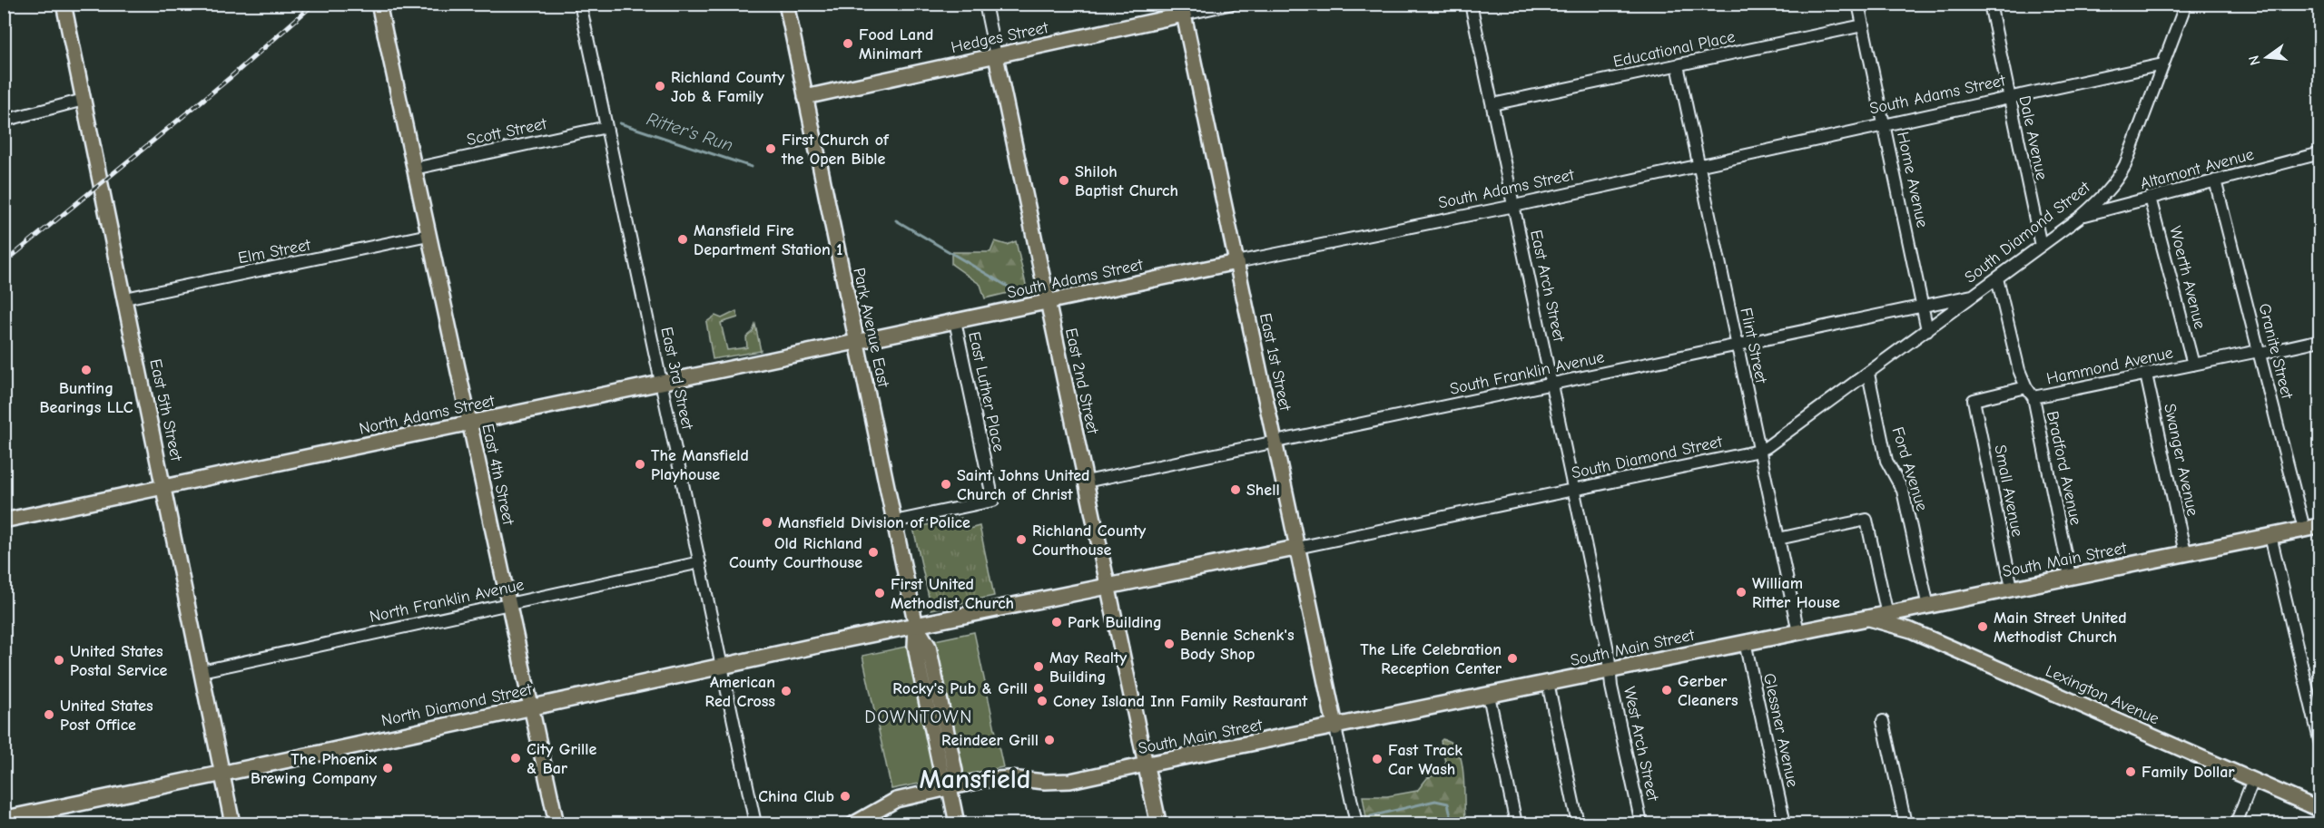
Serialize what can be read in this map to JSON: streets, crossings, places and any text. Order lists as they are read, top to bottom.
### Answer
{
  "streets": {
    "highway": [
      "South Diamond Street",
      "East 1st Street",
      "South Main Street",
      "North Diamond Street"
    ],
    "main road": [
      "Hedges Street",
      "South Adams Street",
      "Park Avenue East",
      "East 2nd Street",
      "East 5th Street",
      "North Adams Street",
      "East 4th Street",
      "Lexington Avenue"
    ],
    "street": [
      "Educational Place",
      "Scott Street",
      "Dale Avenue",
      "Altamont Avenue",
      "Home Avenue",
      "Elm Street",
      "Woerth Avenue",
      "East Arch Street",
      "Flint Street",
      "Granite Street",
      "Hammond Avenue",
      "South Franklin Avenue",
      "East 3rd Street",
      "East Luther Place",
      "Swanger Avenue",
      "Bradford Avenue",
      "Ford Avenue",
      "Small Avenue",
      "North Franklin Avenue",
      "Glessner Avenue",
      "West Arch Street"
    ]
  },
  "crossings": [
    ["Hedges Street", "Park Avenue East"],
    ["Hedges Street", "East 1st Street"],
    ["Hedges Street", "East 2nd Street"],
    ["Educational Place", "Home Avenue"],
    ["Educational Place", "East Arch Street"],
    ["Educational Place", "Flint Street"],
    ["South Adams Street", "Dale Avenue"],
    ["South Adams Street", "Home Avenue"],
    ["South Adams Street", "South Diamond Street"],
    ["South Adams Street", "East Arch Street"],
    ["South Adams Street", "Park Avenue East"],
    ["South Adams Street", "Flint Street"],
    ["South Adams Street", "East 1st Street"],
    ["South Adams Street", "East 2nd Street"],
    ["South Adams Street", "East Luther Place"],
    ["South Adams Street", "North Adams Street"],
    ["Scott Street", "East 3rd Street"],
    ["Scott Street", "East 4th Street"],
    ["Dale Avenue", "South Diamond Street"],
    ["Altamont Avenue", "South Diamond Street"],
    ["Altamont Avenue", "Woerth Avenue"],
    ["Altamont Avenue", "Granite Street"],
    ["Home Avenue", "South Diamond Street"],
    ["Home Avenue", "South Franklin Avenue"],
    ["South Diamond Street", "East Arch Street"],
    ["South Diamond Street", "Park Avenue East"],
    ["South Diamond Street", "Flint Street"],
    ["South Diamond Street", "East 1st Street"],
    ["South Diamond Street", "South Franklin Avenue"],
    ["South Diamond Street", "East 2nd Street"],
    ["South Diamond Street", "Ford Avenue"],
    ["South Diamond Street", "North Diamond Street"],
    ["Elm Street", "East 5th Street"],
    ["Elm Street", "East 4th Street"],
    ["Woerth Avenue", "Hammond Avenue"],
    ["East Arch Street", "South Franklin Avenue"],
    ["East Arch Street", "South Main Street"],
    ["East Arch Street", "West Arch Street"],
    ["Park Avenue East", "East Luther Place"],
    ["Park Avenue East", "North Adams Street"],
    ["Park Avenue East", "South Main Street"],
    ["Park Avenue East", "North Diamond Street"],
    ["Flint Street", "South Franklin Avenue"],
    ["Flint Street", "South Main Street"],
    ["Granite Street", "Hammond Avenue"],
    ["Granite Street", "South Main Street"],
    ["East 1st Street", "South Franklin Avenue"],
    ["East 1st Street", "South Main Street"],
    ["Hammond Avenue", "Swanger Avenue"],
    ["Hammond Avenue", "Bradford Avenue"],
    ["Hammond Avenue", "Small Avenue"],
    ["South Franklin Avenue", "East 2nd Street"],
    ["East 3rd Street", "North Adams Street"],
    ["East 3rd Street", "North Franklin Avenue"],
    ["East 3rd Street", "North Diamond Street"],
    ["East 2nd Street", "South Main Street"],
    ["East 5th Street", "North Adams Street"],
    ["East 5th Street", "North Franklin Avenue"],
    ["East 5th Street", "North Diamond Street"],
    ["North Adams Street", "East 4th Street"],
    ["Swanger Avenue", "South Main Street"],
    ["Bradford Avenue", "South Main Street"],
    ["Ford Avenue", "South Main Street"],
    ["East 4th Street", "North Franklin Avenue"],
    ["East 4th Street", "North Diamond Street"],
    ["Small Avenue", "South Main Street"],
    ["South Main Street", "Lexington Avenue"],
    ["South Main Street", "Glessner Avenue"],
    ["South Main Street", "West Arch Street"]
  ],
  "districts": ["DOWNTOWN", "Mansfield"],
  "water": ["Ritter's Run"],
  "places": [
    "Food Land Minimart",
    "Richland County Job & Family",
    "First Church of the Open Bible",
    "Shiloh Baptist Church",
    "Mansfield Fire Department Station 1",
    "Bunting Bearings LLC",
    "The Mansfield Playhouse",
    "Saint Johns United Church of Christ",
    "Shell",
    "Mansfield Division of Police",
    "Richland County Courthouse",
    "Old Richland County Courthouse",
    "William Ritter House",
    "First United Methodist Church",
    "Park Building",
    "Main Street United Methodist Church",
    "Bennie Schenk's Body Shop",
    "The Life Celebration Reception Center",
    "United States Postal Service",
    "May Realty Building",
    "Rocky's Pub & Grill",
    "Gerber Cleaners",
    "American Red Cross",
    "Coney Island Inn Family Restaurant",
    "United States Post Office",
    "Reindeer Grill",
    "City Grille & Bar",
    "Fast Track Car Wash",
    "The Phoenix Brewing Company",
    "Family Dollar",
    "China Club"
  ],
  "north": "left"
}
